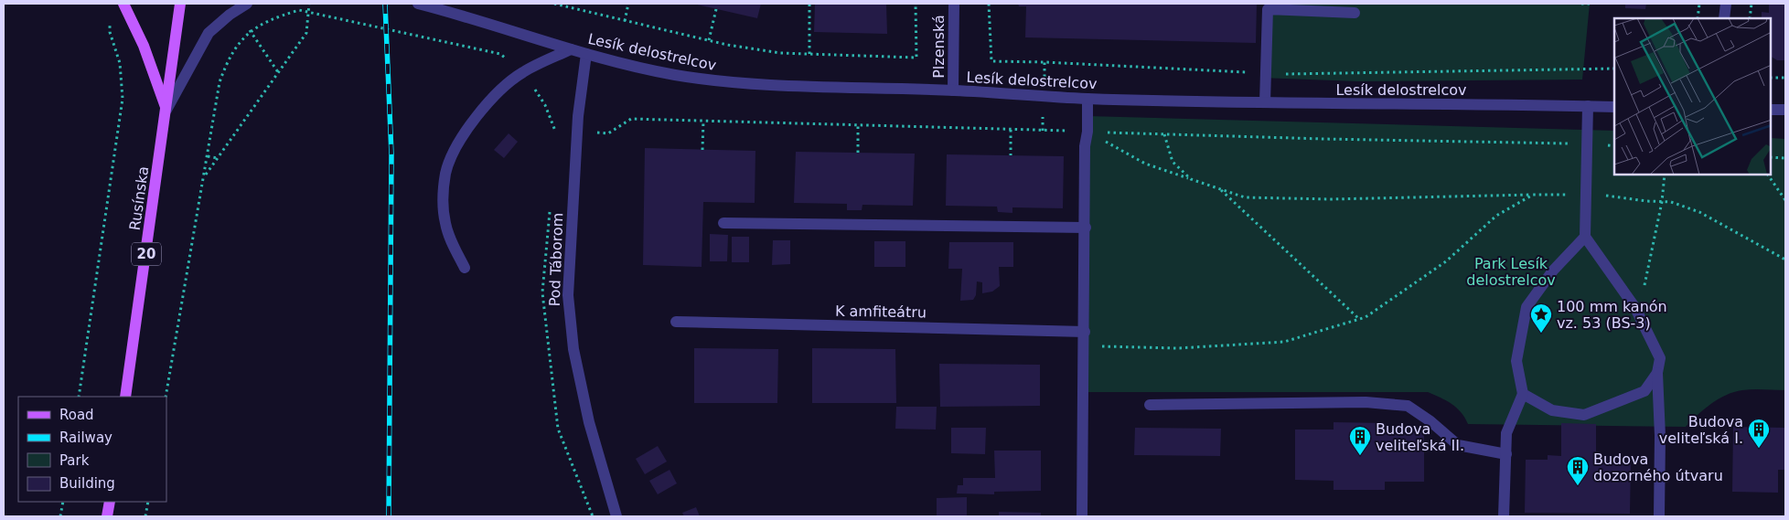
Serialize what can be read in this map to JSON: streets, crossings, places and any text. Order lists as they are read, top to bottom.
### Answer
{
  "streets": {
    "main road": ["Rusínska", "20"],
    "street": [
      "Plzenská",
      "Lesík delostrelcov",
      "Pod Táborom",
      "K amfiteátru"
    ]
  },
  "crossings": [
    ["Plzenská", "Lesík delostrelcov"],
    ["Lesík delostrelcov", "Pod Táborom"],
    ["Rusínska", "20"]
  ],
  "parks": ["Park Lesík delostrelcov"],
  "places": {
    "place": ["100 mm kanón vz. 53 (BS-3)"],
    "building": ["Budova veliteľská I.", "Budova veliteľská II.", "Budova dozorného útvaru"]
  },
  "legend": [
    "Road",
    "Railway",
    "Park",
    "Building"
  ]
}
